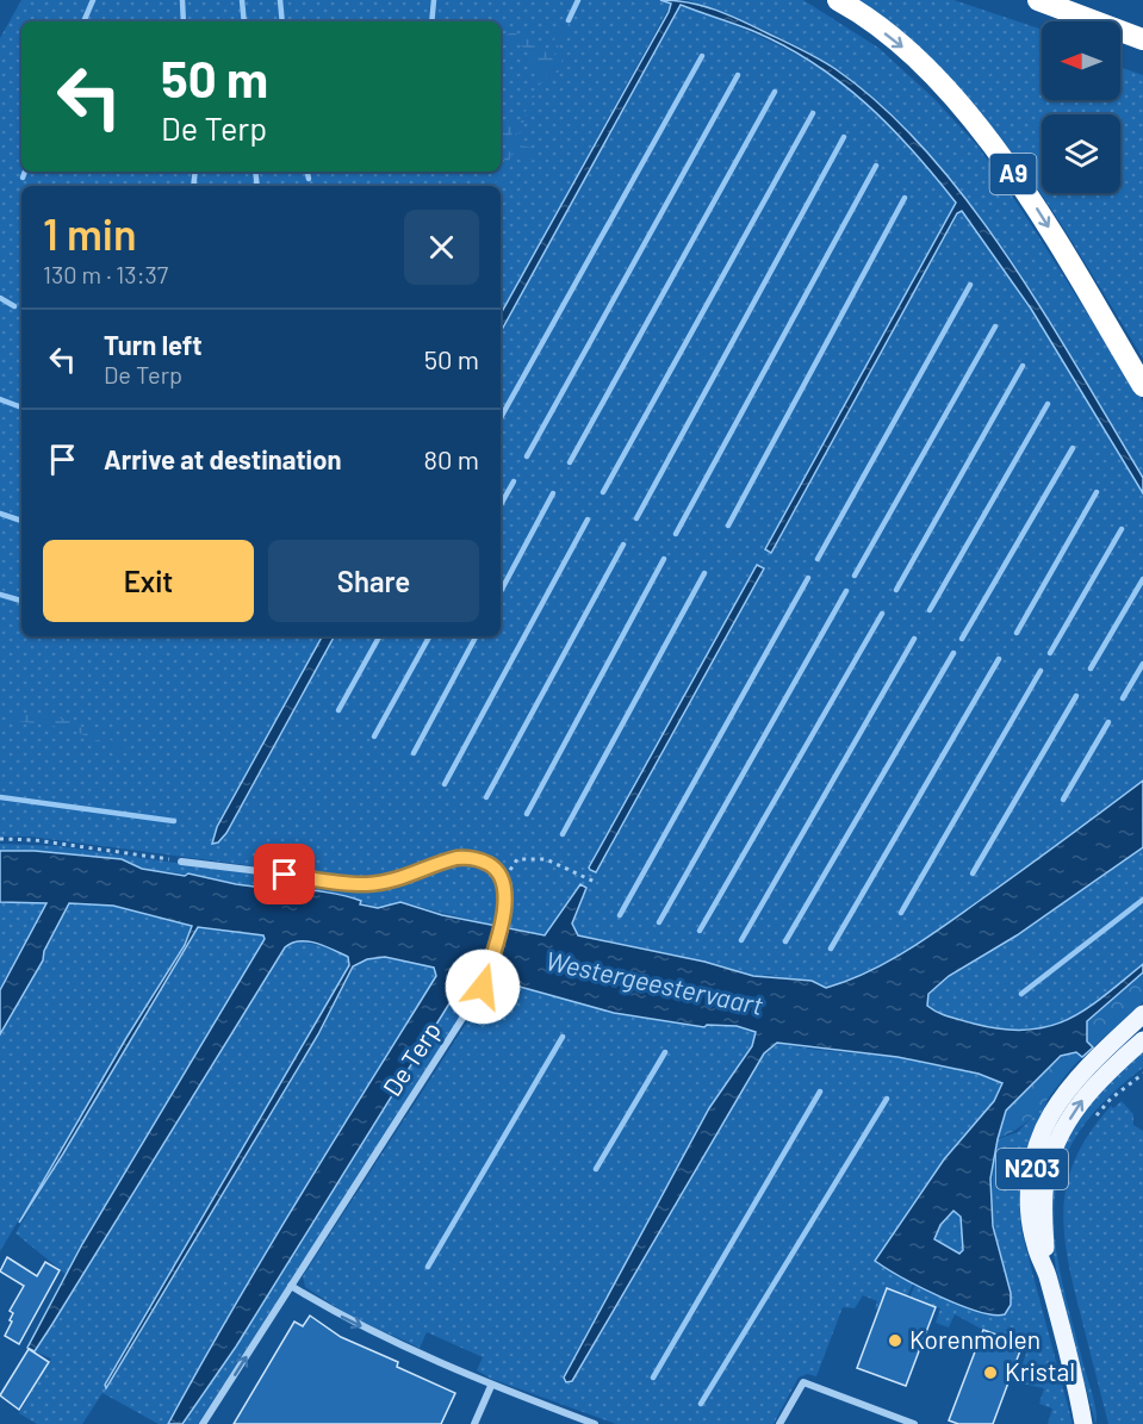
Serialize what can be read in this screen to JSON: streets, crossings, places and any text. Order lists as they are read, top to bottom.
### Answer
{
  "streets": {
    "highway": ["A9"],
    "main road": ["N203"],
    "street": ["De Terp"]
  },
  "water": ["Westergeestervaart"],
  "places": ["Korenmolen", "Kristal"],
  "north": "left",
  "page": {
    "turn": ["50 m", "De Terp"],
    "heading": ["1 min", "130 m · 13:37"],
    "list": [
      {
        "name": "Turn left",
        "note": "De Terp",
        "value": "50 m"
      },
      {
        "name": "Arrive at destination",
        "value": "80 m"
      }
    ],
    "buttons": ["Exit", "Share"]
  }
}
